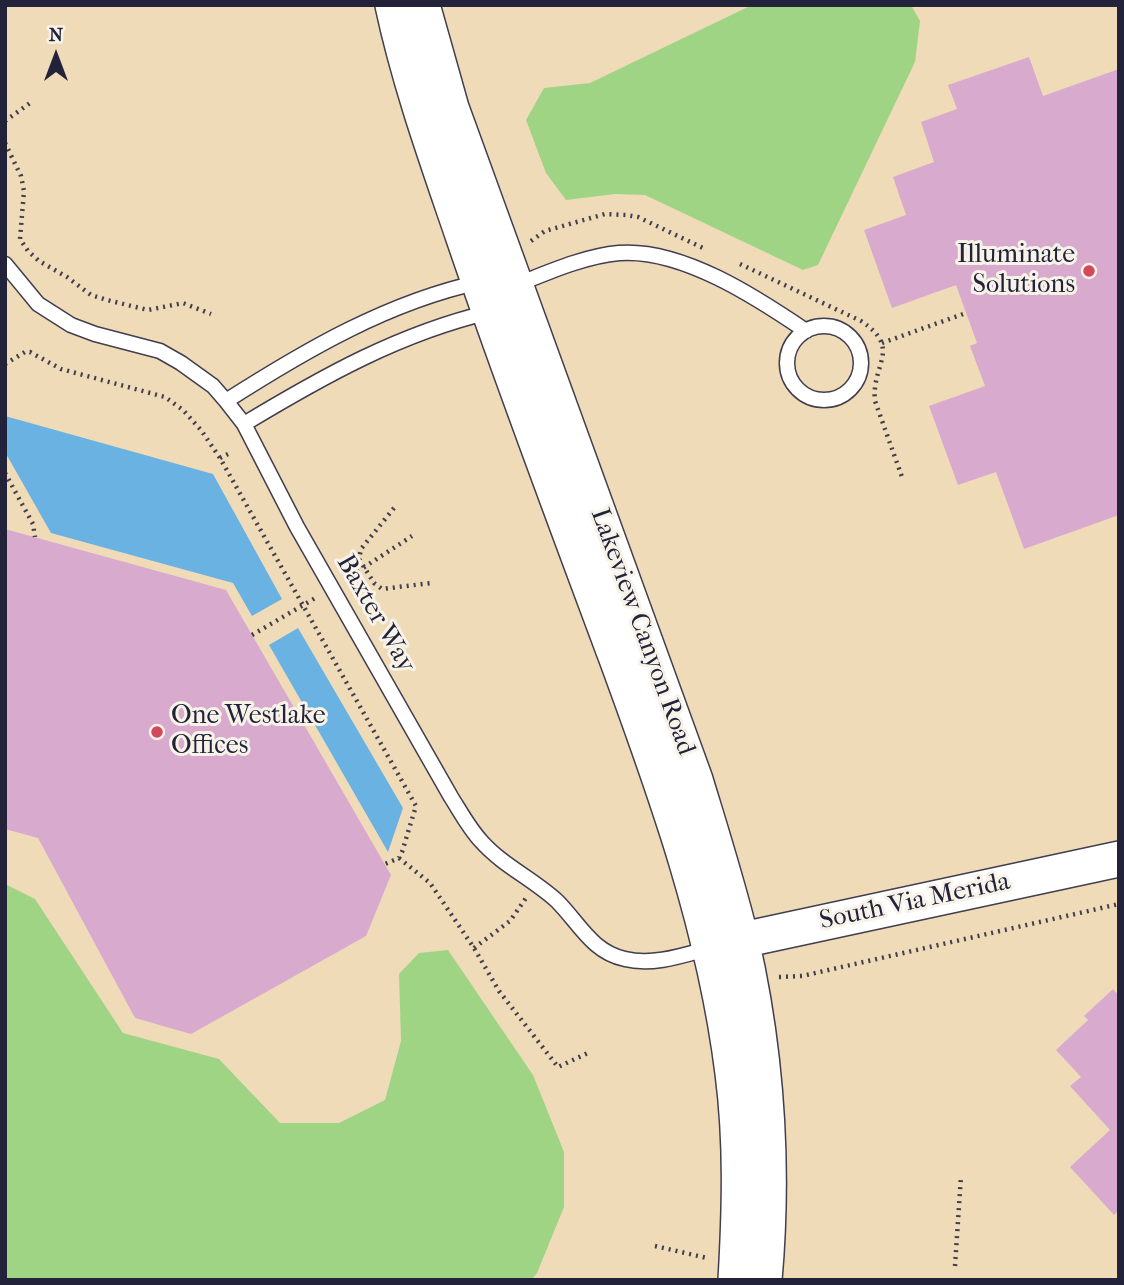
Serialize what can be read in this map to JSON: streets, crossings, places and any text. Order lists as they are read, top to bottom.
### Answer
{
  "streets": {
    "street": ["Lakeview Canyon Road", "South Via Merida"],
    "lane": ["Baxter Way"]
  },
  "crossings": [
    ["Baxter Way", "Lakeview Canyon Road"],
    ["Baxter Way", "South Via Merida"],
    ["Lakeview Canyon Road", "South Via Merida"]
  ],
  "places": ["Illuminate Solutions", "One Westlake Offices"],
  "north": "top"
}
